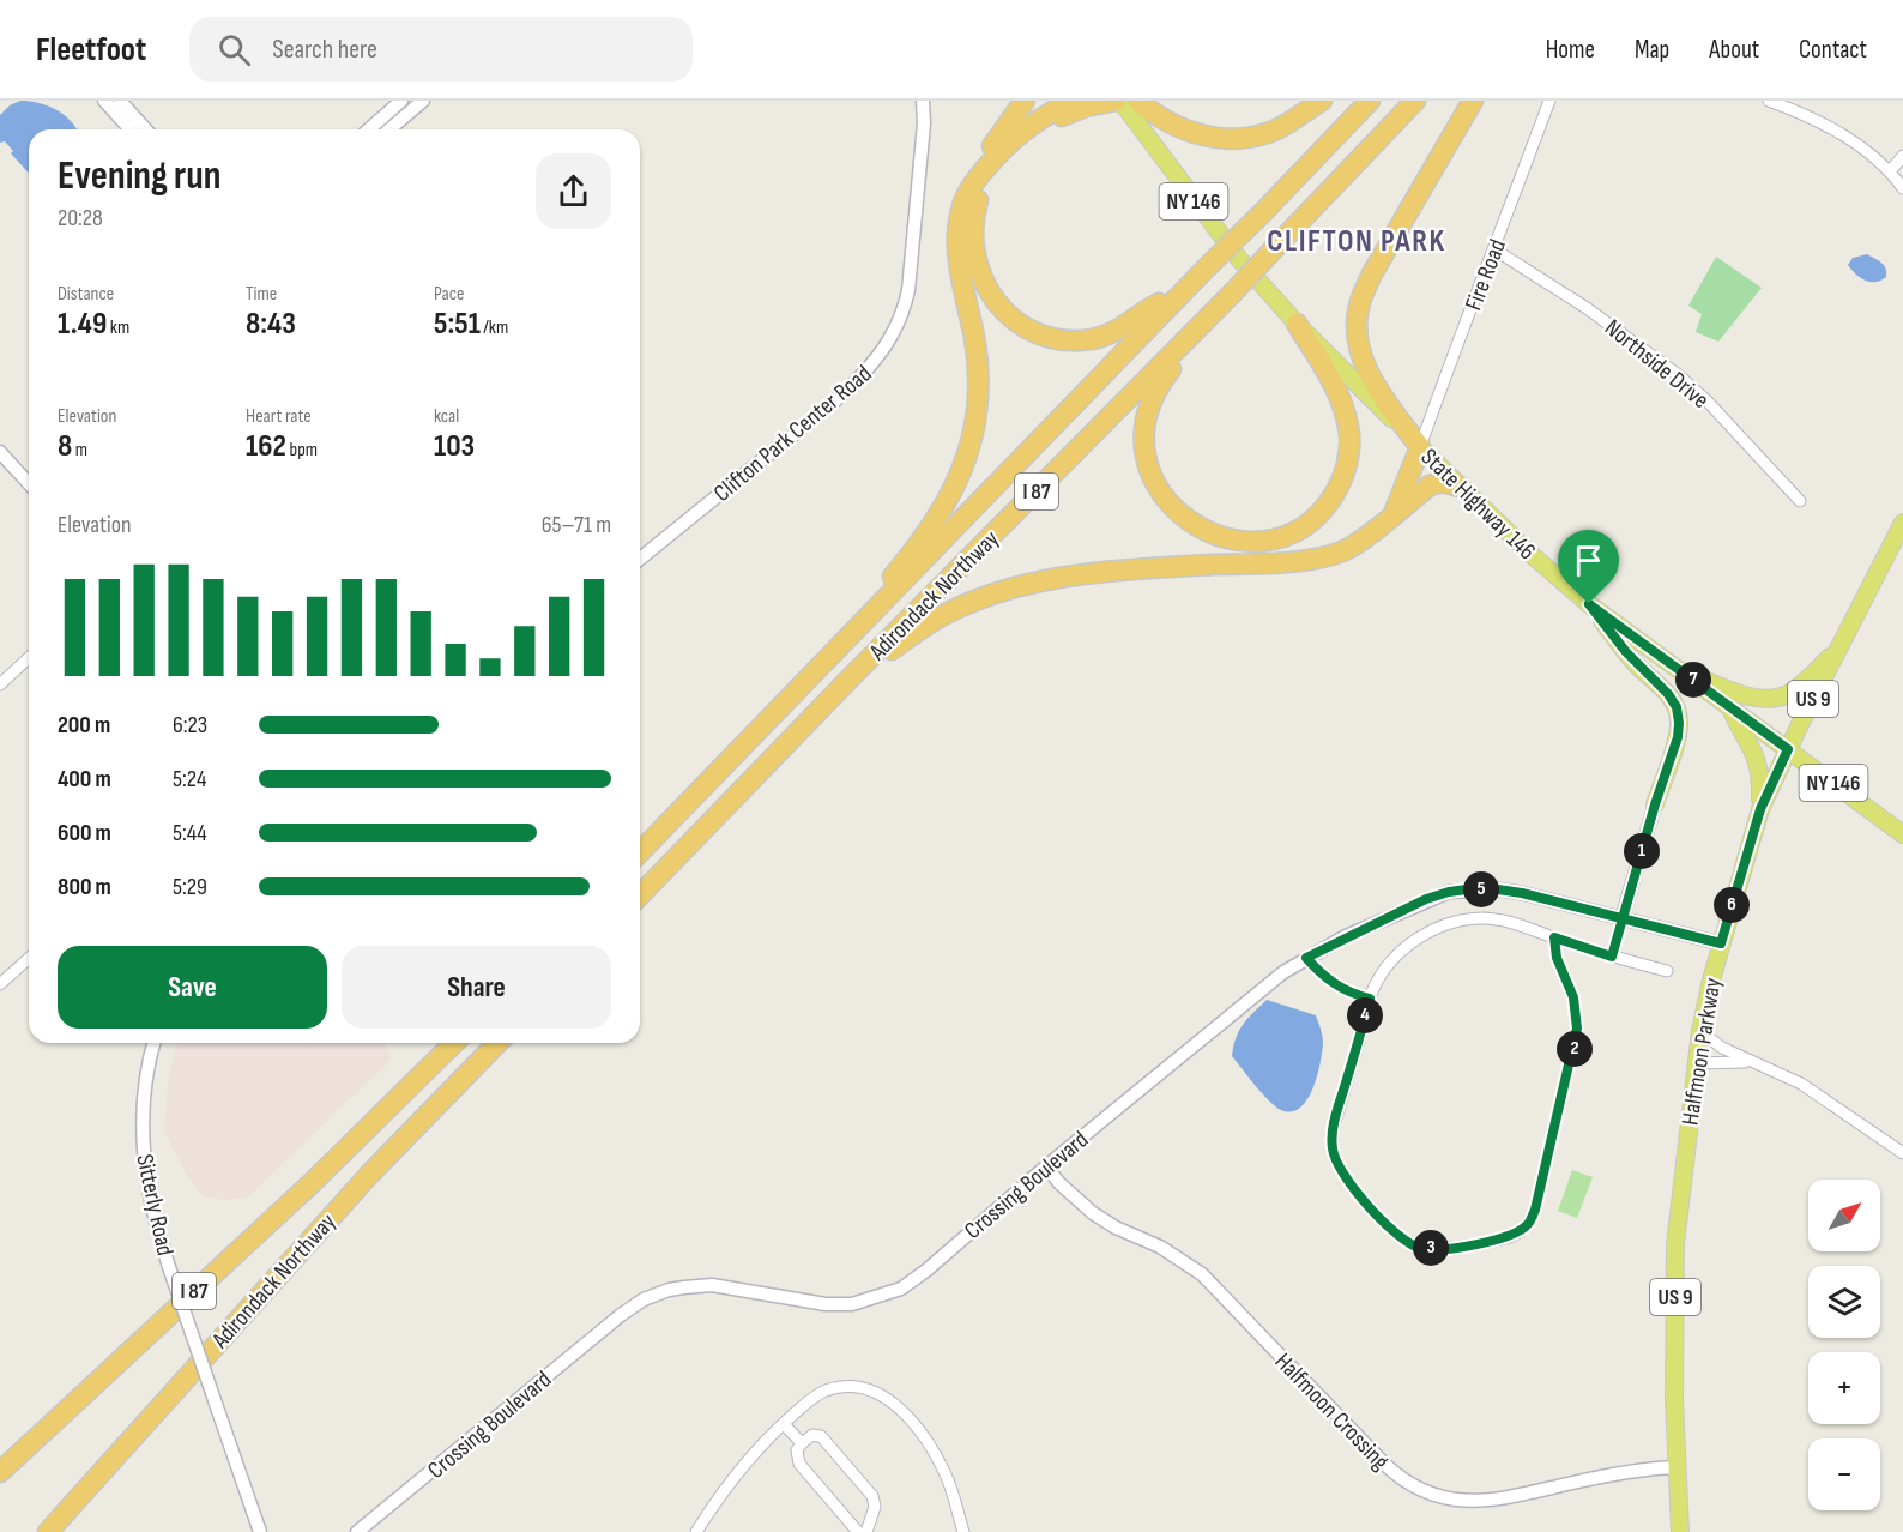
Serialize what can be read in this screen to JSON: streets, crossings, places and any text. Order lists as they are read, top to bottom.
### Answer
{
  "streets": {
    "highway": ["I 87", "Adirondack Northway"],
    "main road": [
      "NY 146",
      "State Highway 146",
      "US 9",
      "Halfmoon Parkway"
    ],
    "street": [
      "Fire Road",
      "Northside Drive",
      "Clifton Park Center Road",
      "Crossing Boulevard",
      "Sitterly Road",
      "Halfmoon Crossing"
    ]
  },
  "crossings": [
    ["Fire Road", "Northside Drive"],
    ["Fire Road", "State Highway 146"],
    ["State Highway 146", "Halfmoon Parkway"],
    ["Halfmoon Parkway", "Crossing Boulevard"],
    ["Halfmoon Parkway", "Halfmoon Crossing"],
    ["Crossing Boulevard", "Halfmoon Crossing"]
  ],
  "districts": ["CLIFTON PARK"],
  "north": "top right",
  "page": {
    "header": "Fleetfoot",
    "search": "Search here",
    "nav": [
      "Home",
      "Map",
      "About",
      "Contact"
    ],
    "heading": ["Evening run", "20:28"],
    "stats": [
      ["Distance", "1.49 km"],
      ["Time", "8:43"],
      ["Pace", "5:51 /km"],
      ["Elevation", "8 m"],
      ["Heart rate", "162 bpm"],
      ["kcal", "103"]
    ],
    "chart": ["Elevation", "65–71 m"],
    "pins": [
      "7",
      "1",
      "5",
      "6",
      "4",
      "2",
      "3"
    ],
    "list": [
      {
        "name": "200 m",
        "note": "6:23"
      },
      {
        "name": "400 m",
        "note": "5:24"
      },
      {
        "name": "600 m",
        "note": "5:44"
      },
      {
        "name": "800 m",
        "note": "5:29"
      }
    ],
    "buttons": ["Save", "Share"],
    "map_buttons": ["+", "−"]
  }
}
